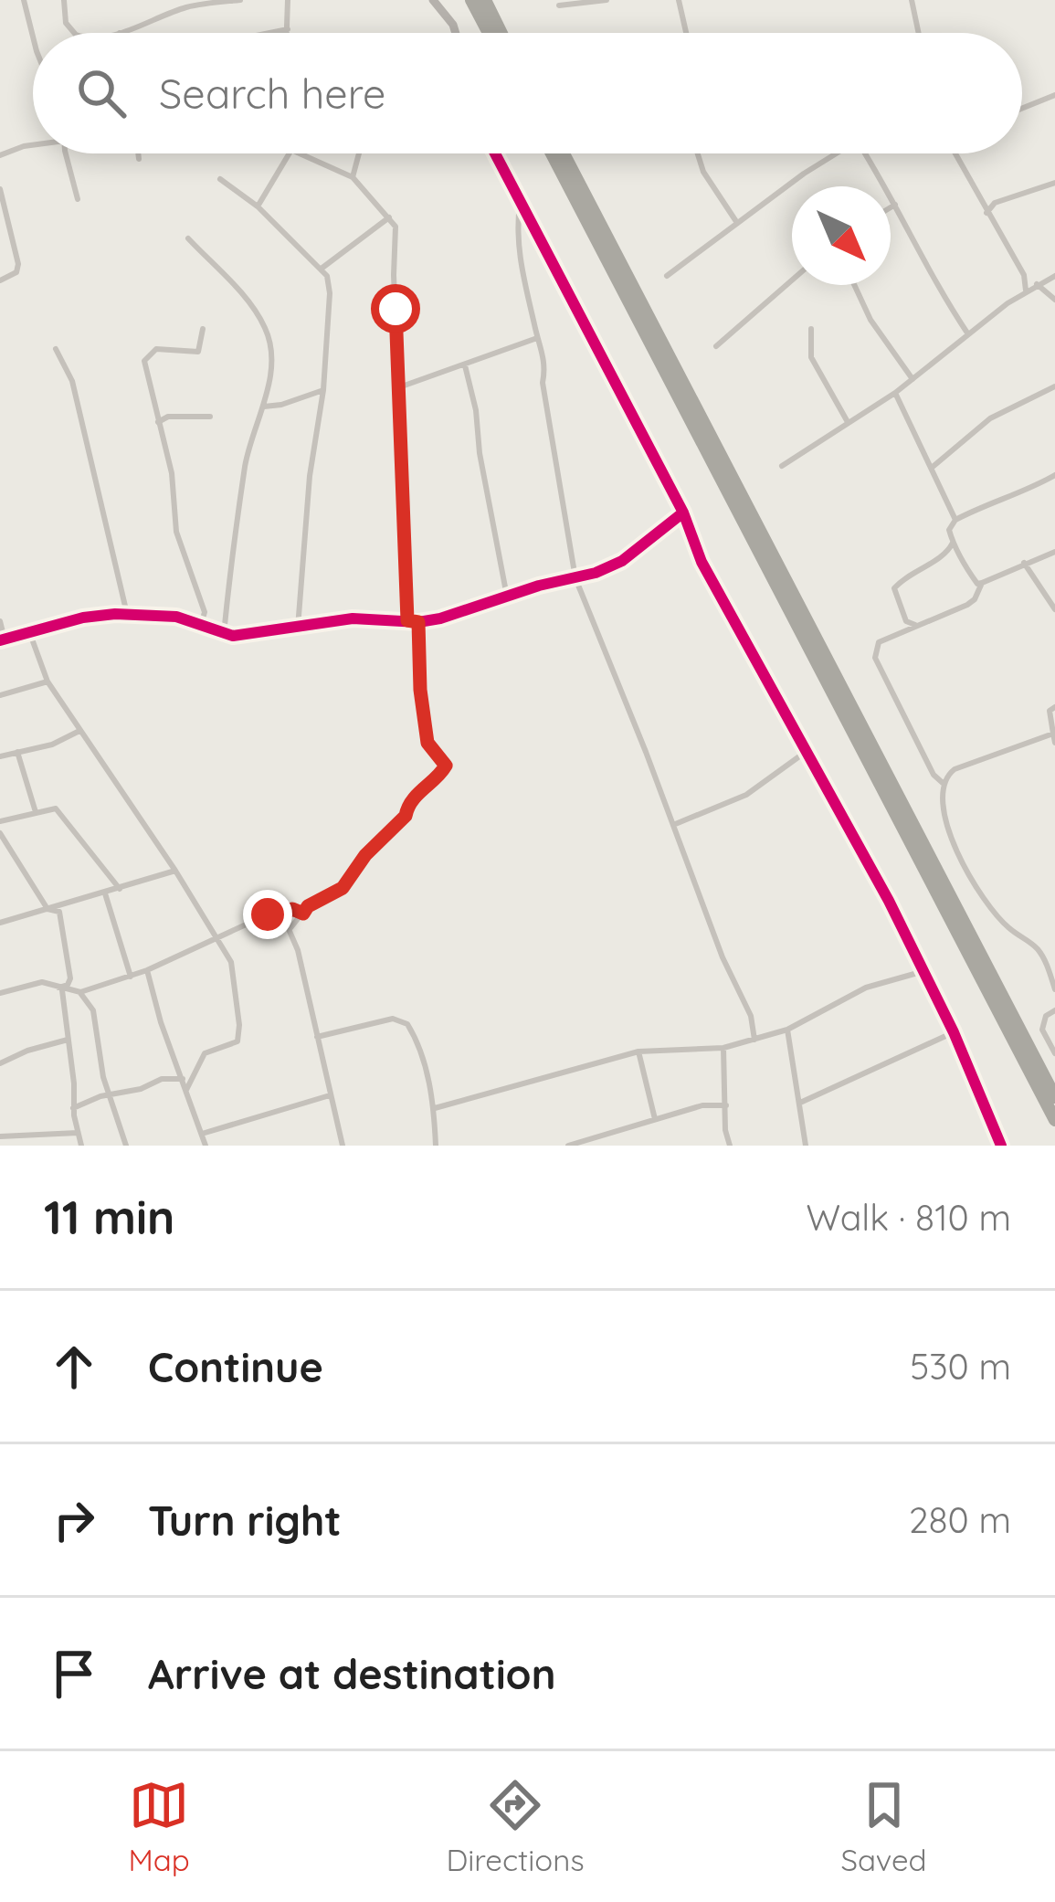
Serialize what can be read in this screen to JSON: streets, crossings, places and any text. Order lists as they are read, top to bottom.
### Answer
{
  "north": "bottom right",
  "page": {
    "search": "Search here",
    "heading": ["11 min", "Walk · 810 m"],
    "list": [
      ["Continue", "530 m"],
      ["Turn right", "280 m"],
      "Arrive at destination"
    ],
    "nav": ["Map", "Directions", "Saved"]
  }
}
